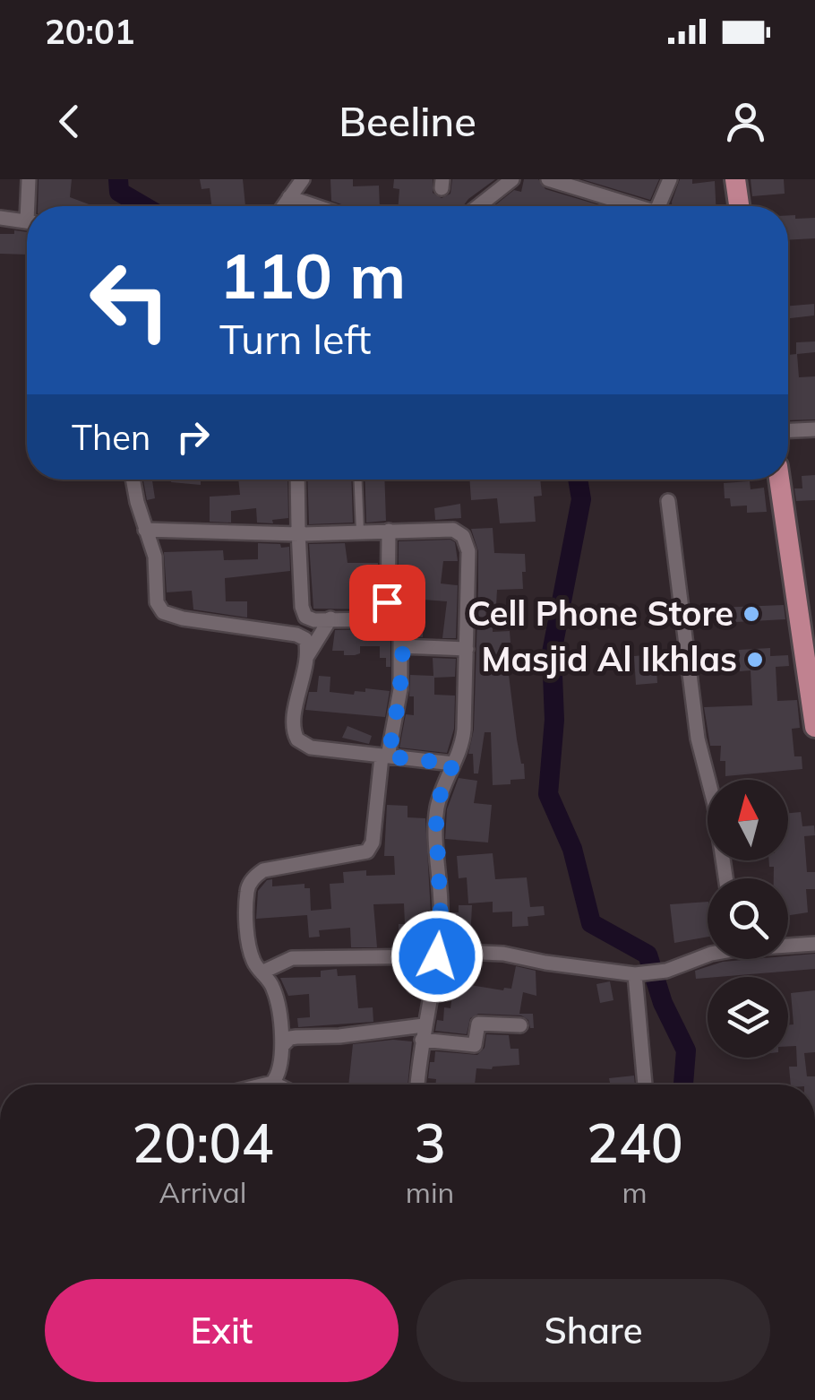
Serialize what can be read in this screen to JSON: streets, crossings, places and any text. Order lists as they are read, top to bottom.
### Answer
{
  "places": ["Cell Phone Store", "Masjid Al Ikhlas"],
  "north": "top",
  "page": {
    "status": "20:01",
    "header": "Beeline",
    "turn": ["110 m", "Turn left"],
    "then": "Then",
    "eta": [
      "20:04",
      "Arrival",
      "3",
      "min",
      "240",
      "m"
    ],
    "buttons": ["Exit", "Share"]
  }
}
